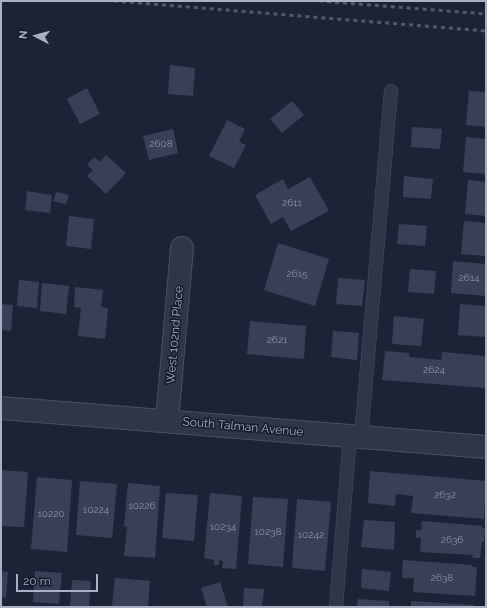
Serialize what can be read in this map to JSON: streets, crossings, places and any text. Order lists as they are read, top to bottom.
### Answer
{
  "streets": {
    "street": ["West 102nd Place", "South Talman Avenue"]
  },
  "crossings": [
    ["West 102nd Place", "South Talman Avenue"]
  ],
  "house_numbers": [
    "2608",
    "2611",
    "2615",
    "2614",
    "2621",
    "2624",
    "2632",
    "10226",
    "10224",
    "10220",
    "10234",
    "10238",
    "10242",
    "2636",
    "2638"
  ],
  "scale_bar": "20 m",
  "north": "left"
}
